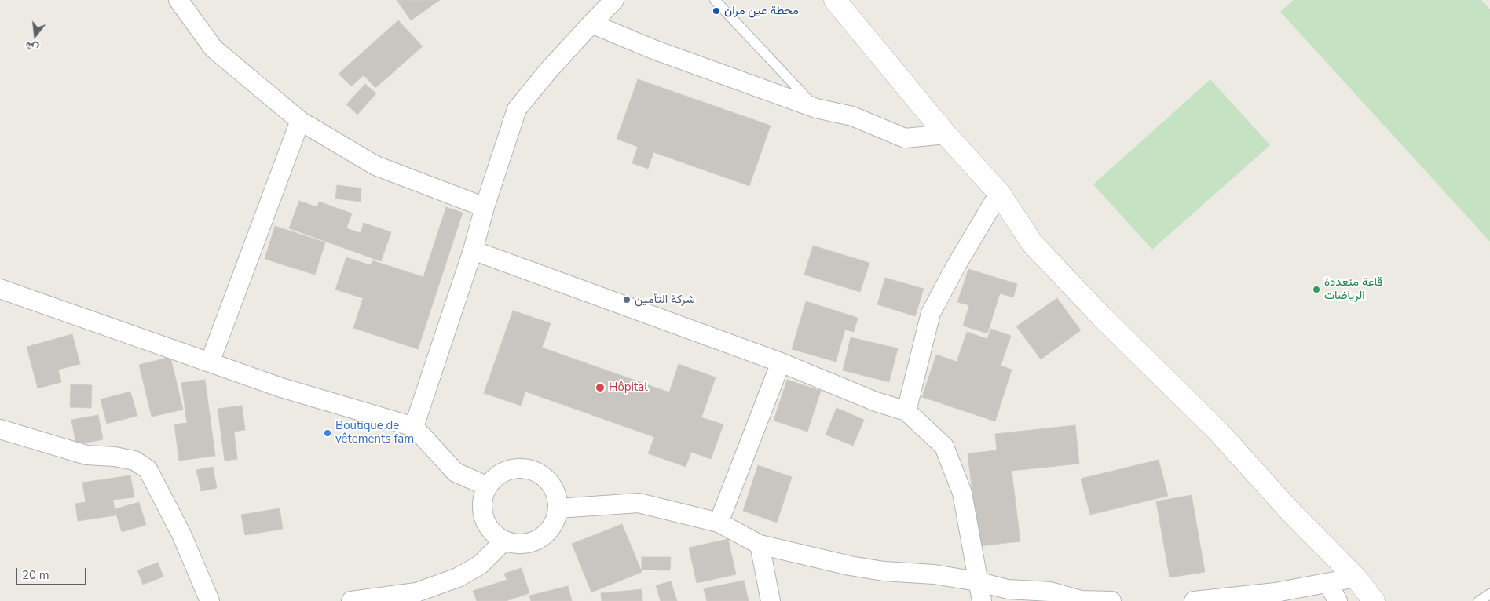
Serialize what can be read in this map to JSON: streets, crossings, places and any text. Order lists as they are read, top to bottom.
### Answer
{
  "places": [
    "محطة عين مران",
    "قاعة متعددة الرياضات",
    "شركة التأمين",
    "Hôpital",
    "Boutique de vêtements fam"
  ],
  "scale_bar": "20 m",
  "north": "bottom"
}
